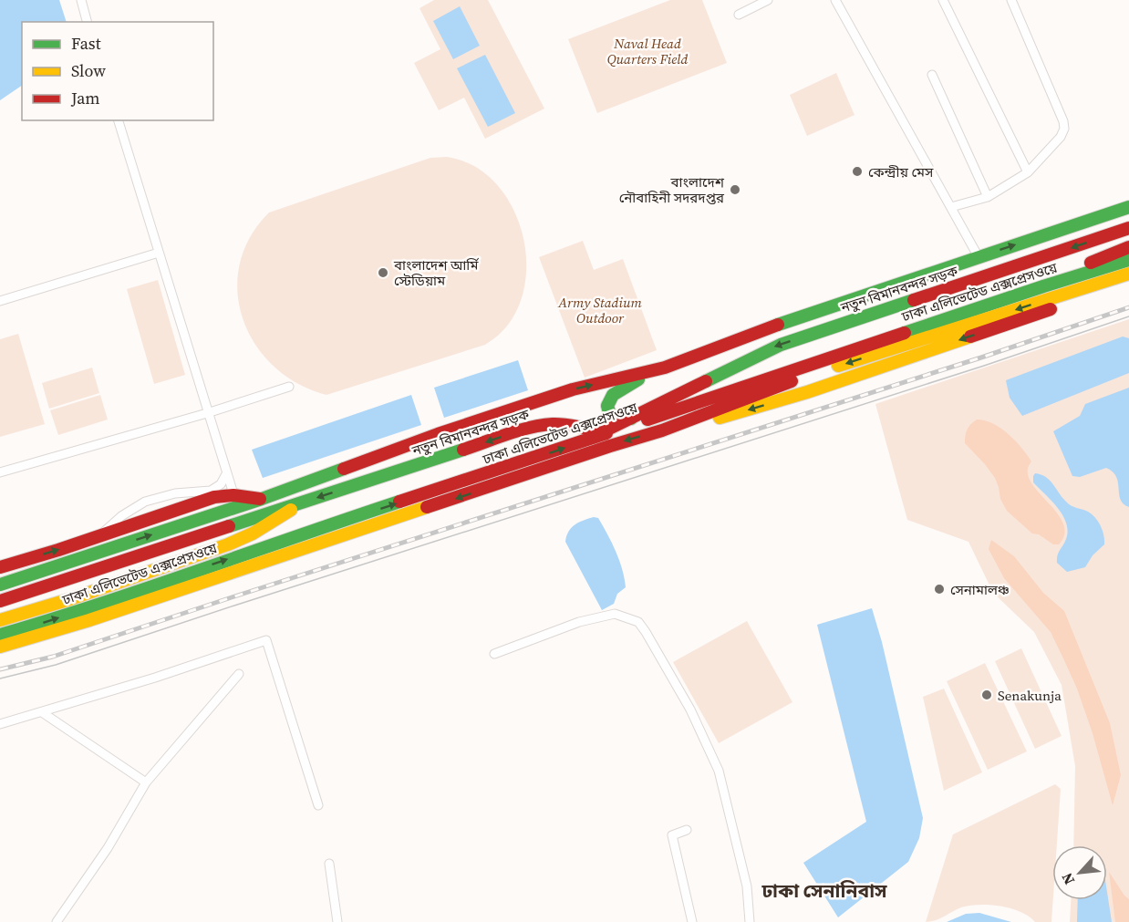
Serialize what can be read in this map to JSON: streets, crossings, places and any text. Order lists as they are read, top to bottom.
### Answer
{
  "streets": {
    "main road": ["নতুন বিমানবন্দর সড়ক", "ঢাকা এলিভেটেড এক্সপ্রেসওয়ে"]
  },
  "districts": ["ঢাকা সেনানিবাস"],
  "parks": ["Naval Head Quarters Field", "Army Stadium Outdoor"],
  "places": [
    "কেন্দ্রীয় মেস",
    "বাংলাদেশ নৌবাহিনী সদরদপ্তর",
    "বাংলাদেশ আর্মি স্টেডিয়াম",
    "সেনামালঞ্চ",
    "Senakunja"
  ],
  "legend": ["Fast", "Slow", "Jam"],
  "north": "bottom left"
}
